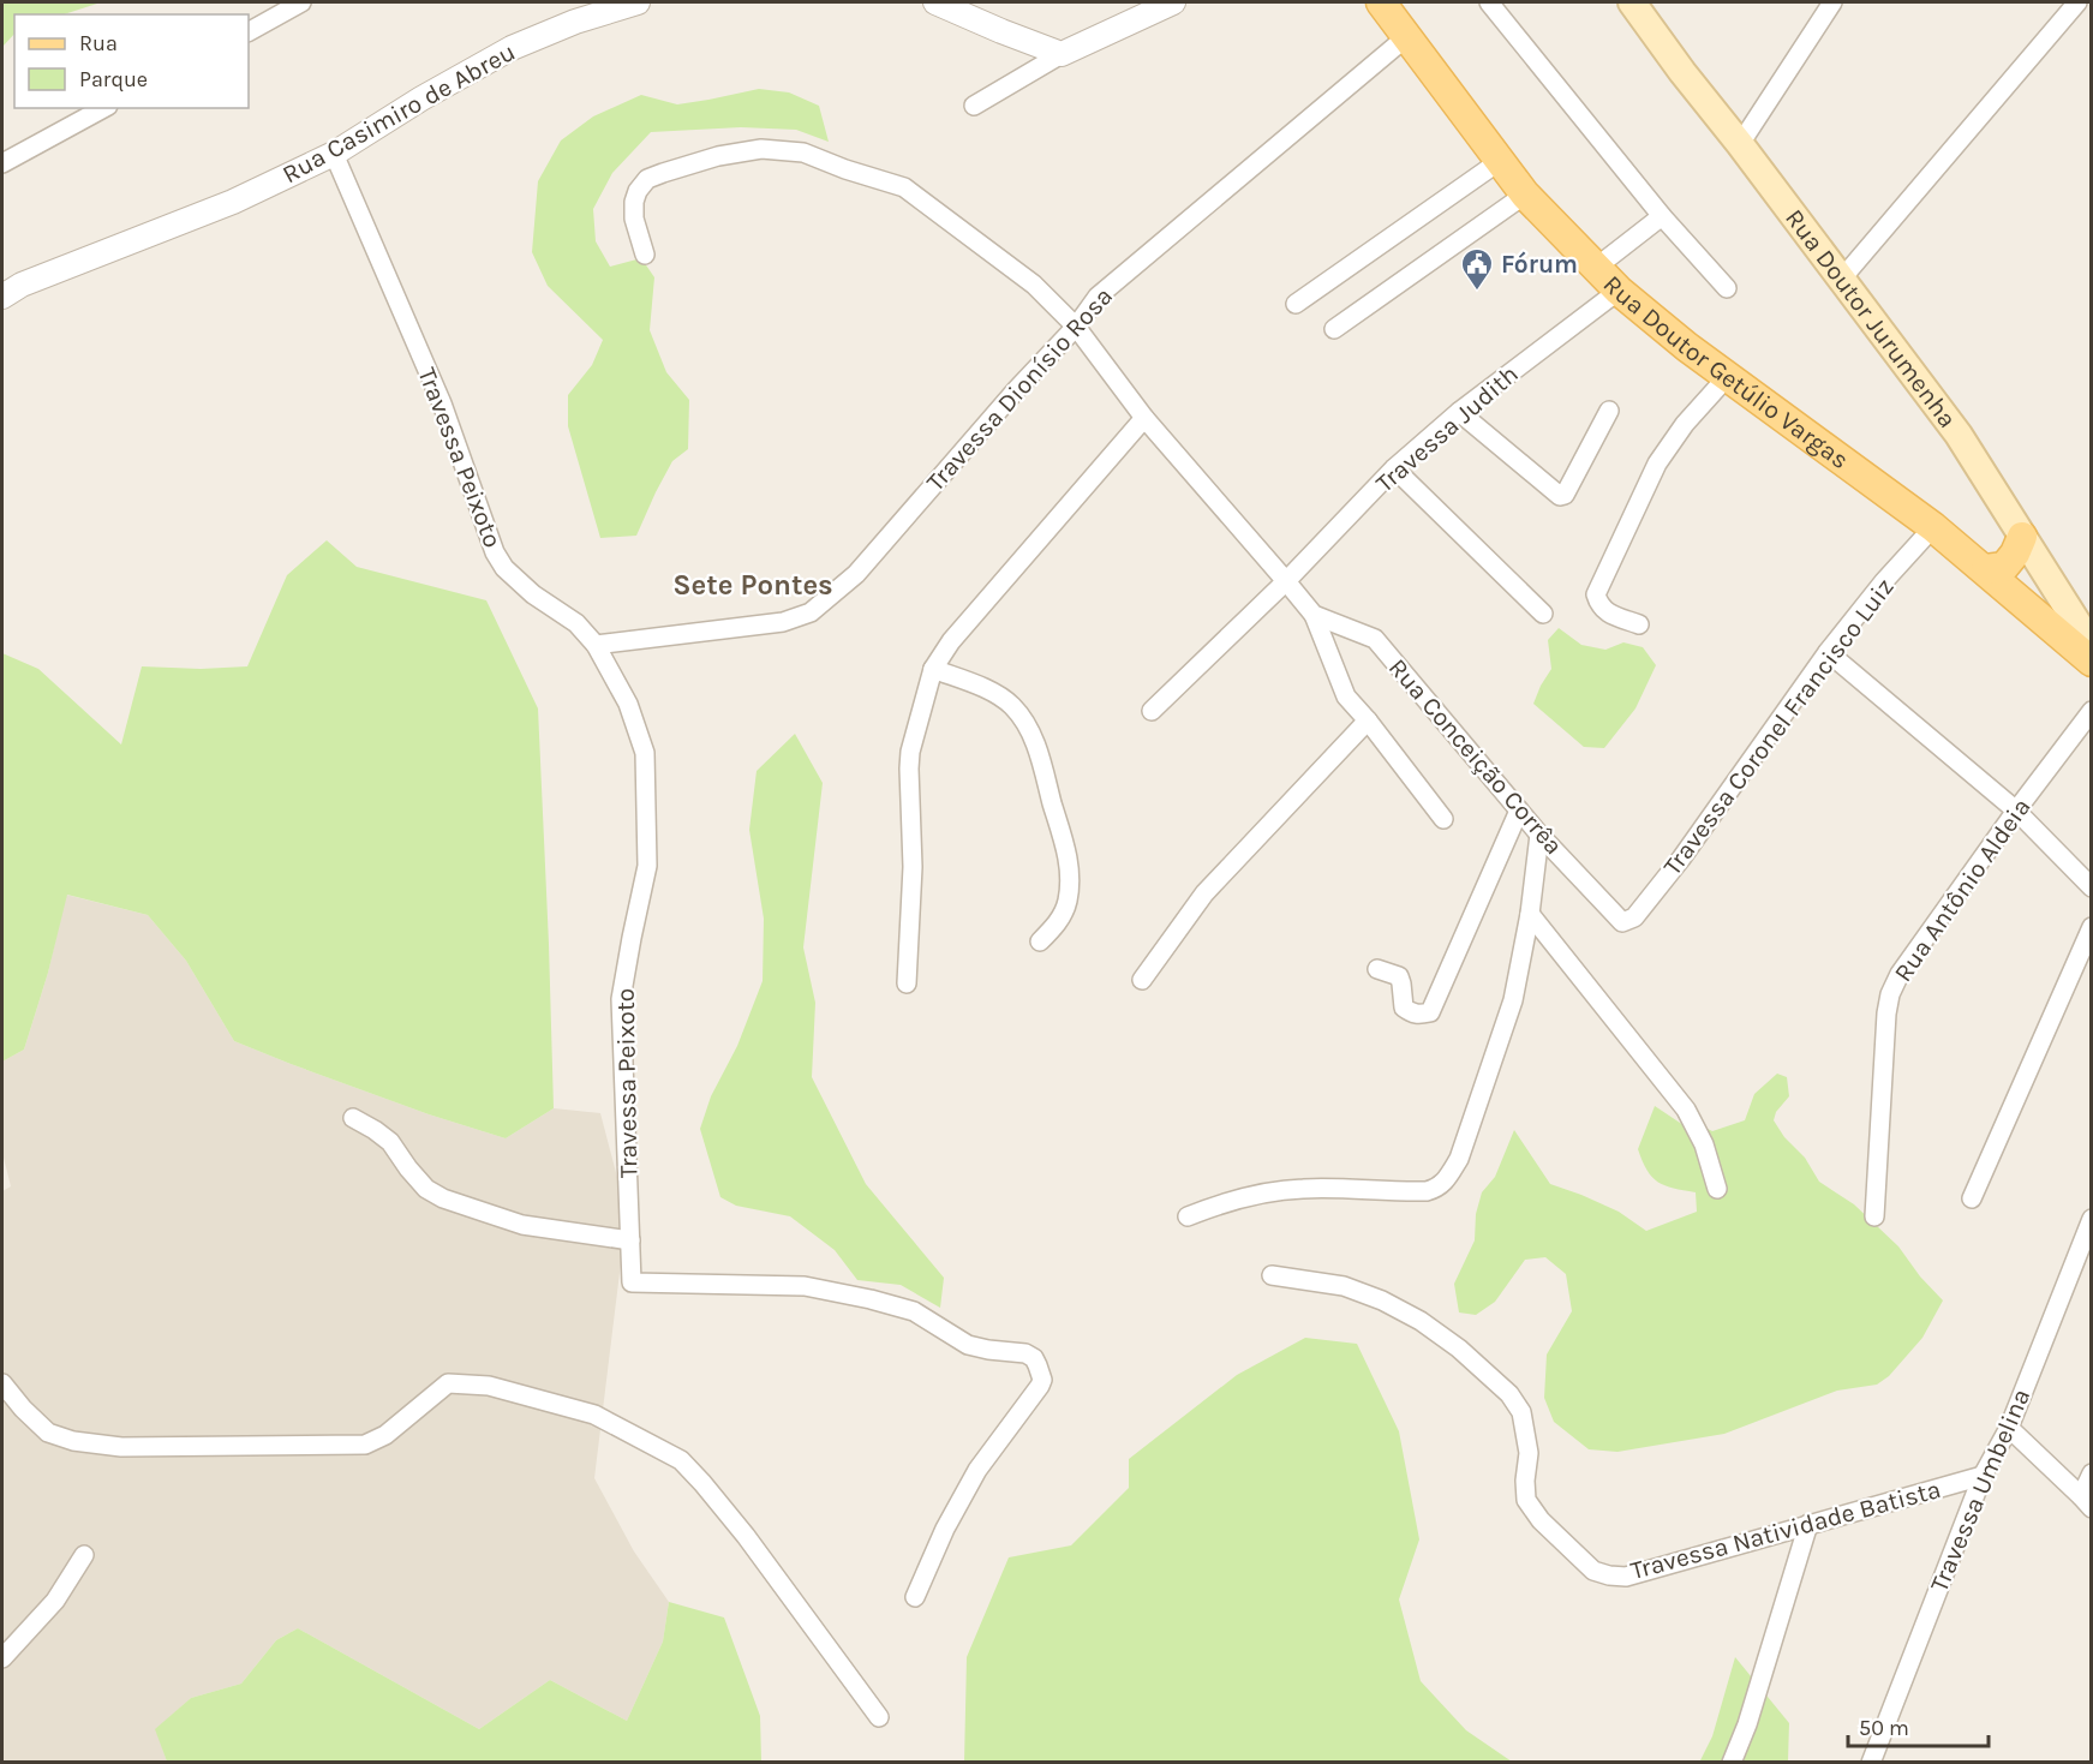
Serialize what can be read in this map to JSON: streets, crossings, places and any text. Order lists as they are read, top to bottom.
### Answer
{
  "streets": {
    "main road": ["Rua Doutor Jurumenha", "Rua Doutor Getúlio Vargas"],
    "street": [
      "Rua Casimiro de Abreu",
      "Travessa Dionísio Rosa",
      "Travessa Judith",
      "Travessa Peixoto",
      "Travessa Coronel Francisco Luiz",
      "Rua Conceição Corrêa",
      "Rua Antônio Aldeia",
      "Travessa Umbelina",
      "Travessa Natividade Batista"
    ]
  },
  "crossings": [
    ["Rua Casimiro de Abreu", "Travessa Peixoto"],
    ["Rua Doutor Jurumenha", "Rua Doutor Getúlio Vargas"],
    ["Rua Doutor Getúlio Vargas", "Travessa Dionísio Rosa"],
    ["Rua Doutor Getúlio Vargas", "Travessa Judith"],
    ["Rua Doutor Getúlio Vargas", "Travessa Coronel Francisco Luiz"],
    ["Travessa Dionísio Rosa", "Travessa Peixoto"],
    ["Travessa Dionísio Rosa", "Rua Conceição Corrêa"],
    ["Travessa Judith", "Rua Conceição Corrêa"],
    ["Travessa Coronel Francisco Luiz", "Rua Conceição Corrêa"],
    ["Travessa Umbelina", "Travessa Natividade Batista"]
  ],
  "districts": ["Sete Pontes"],
  "places": {
    "public building": ["Fórum"]
  },
  "legend": ["Rua", "Parque"],
  "scale_bar": "50 m"
}
